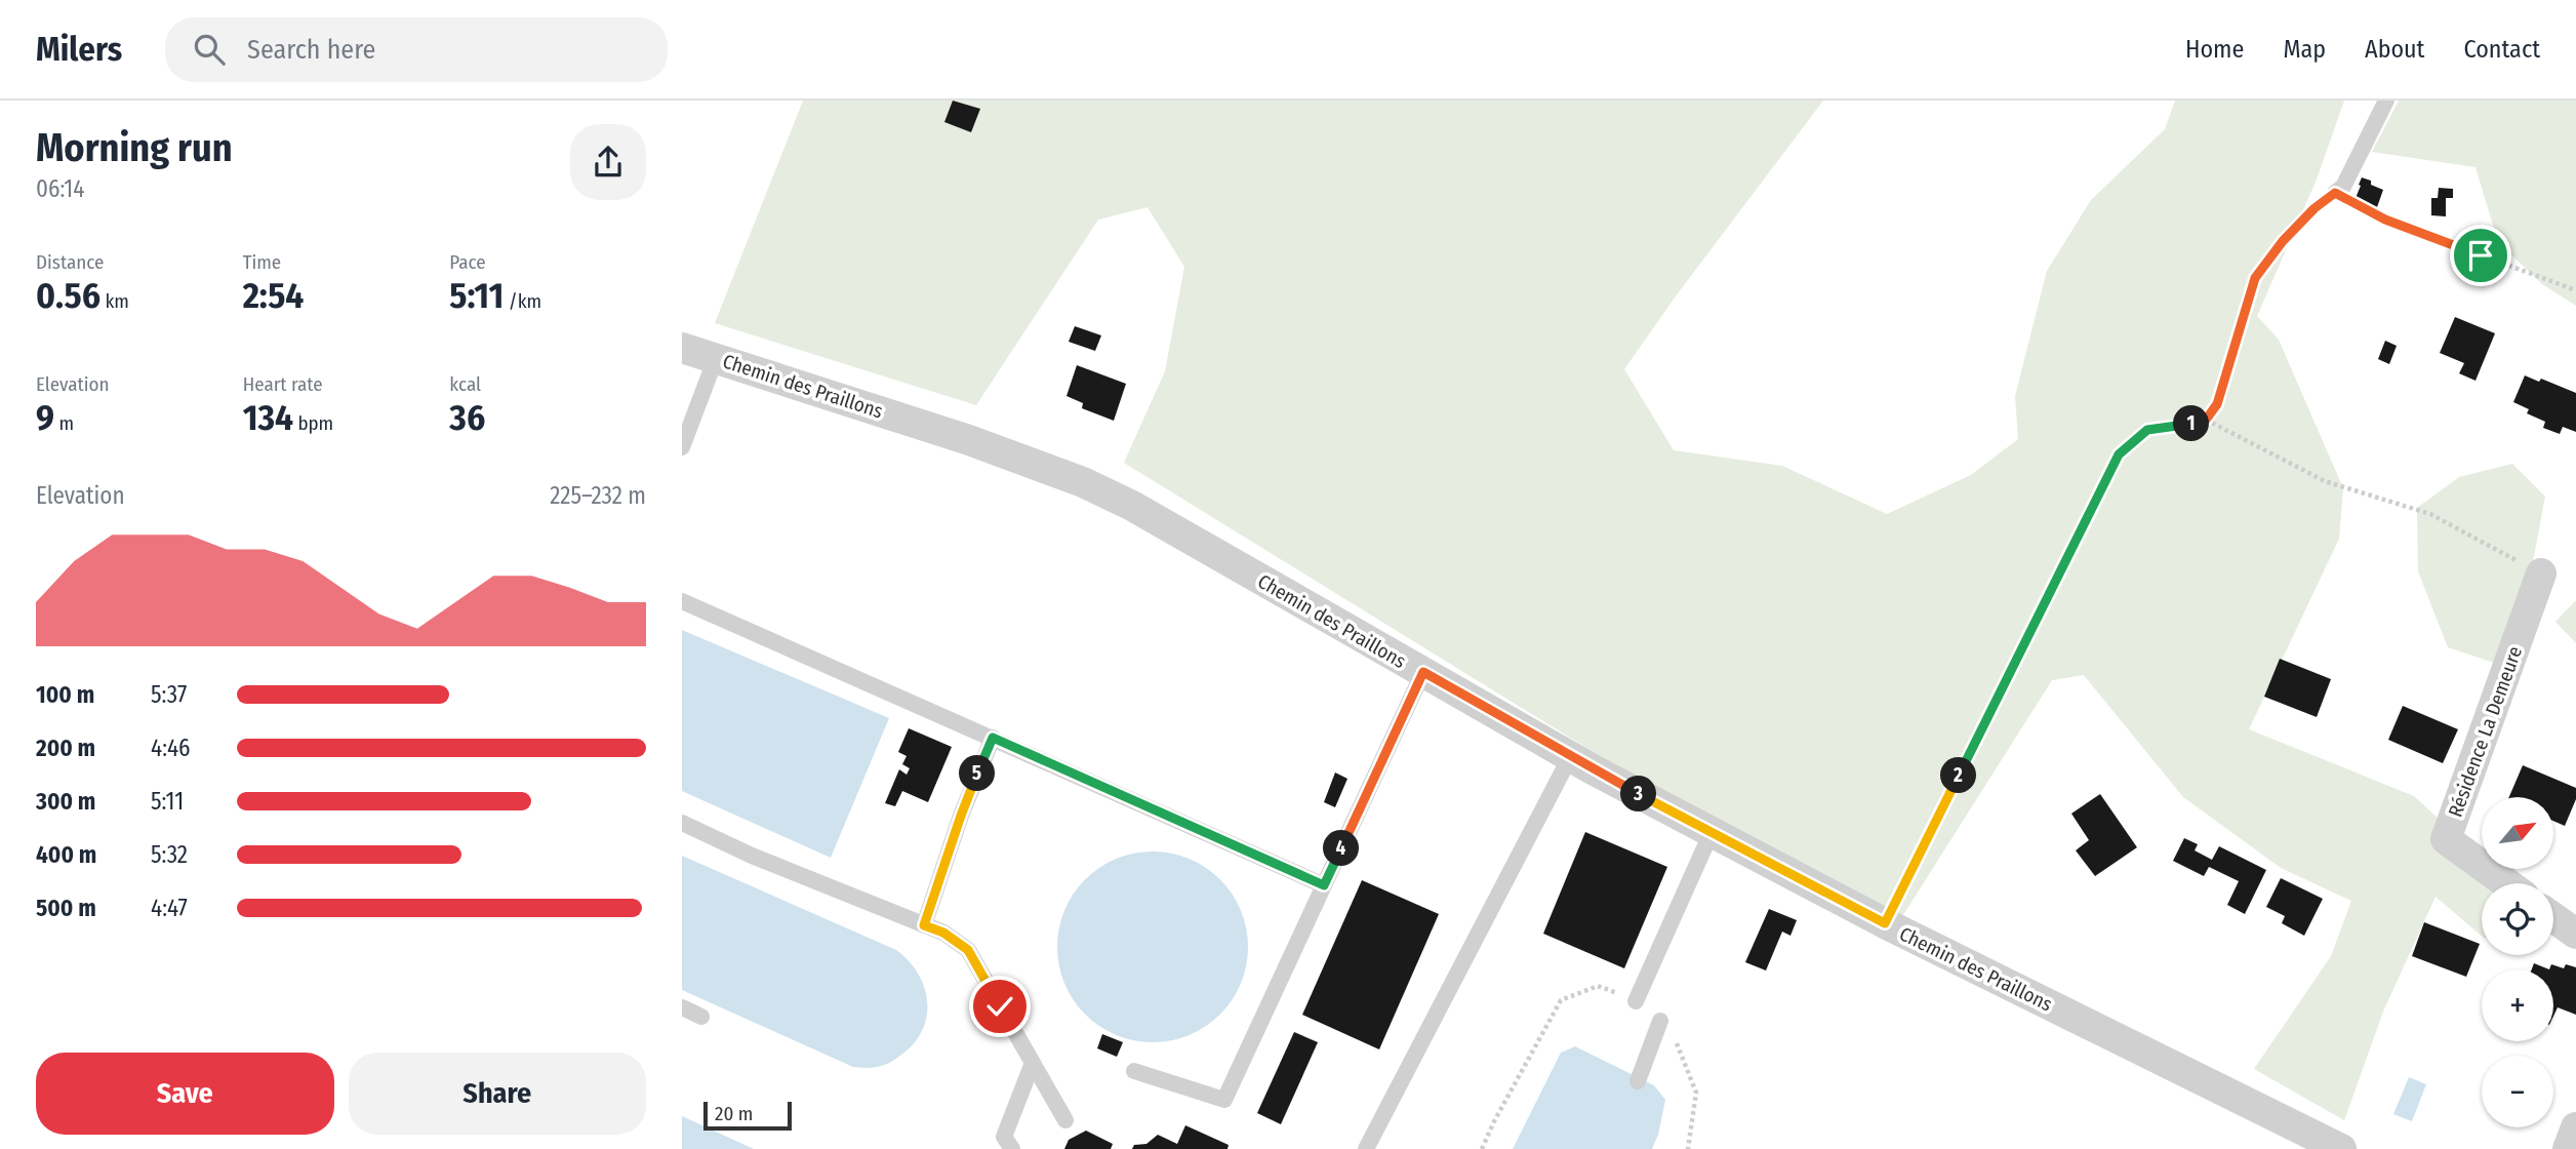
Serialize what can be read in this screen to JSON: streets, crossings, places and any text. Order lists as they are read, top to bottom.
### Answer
{
  "streets": {
    "street": ["Chemin des Praillons", "Résidence La Demeure"]
  },
  "scale_bar": "20 m",
  "north": "top right",
  "page": {
    "header": "Milers",
    "search": "Search here",
    "nav": [
      "Home",
      "Map",
      "About",
      "Contact"
    ],
    "heading": ["Morning run", "06:14"],
    "stats": [
      ["Distance", "0.56 km"],
      ["Time", "2:54"],
      ["Pace", "5:11 /km"],
      ["Elevation", "9 m"],
      ["Heart rate", "134 bpm"],
      ["kcal", "36"]
    ],
    "pins": [
      "1",
      "5",
      "2",
      "3",
      "4"
    ],
    "chart": ["Elevation", "225–232 m"],
    "list": [
      {
        "name": "100 m",
        "note": "5:37"
      },
      {
        "name": "200 m",
        "note": "4:46"
      },
      {
        "name": "300 m",
        "note": "5:11"
      },
      {
        "name": "400 m",
        "note": "5:32"
      },
      {
        "name": "500 m",
        "note": "4:47"
      }
    ],
    "map_buttons": ["+", "−"],
    "buttons": ["Save", "Share"],
    "scale": "20 m"
  }
}
